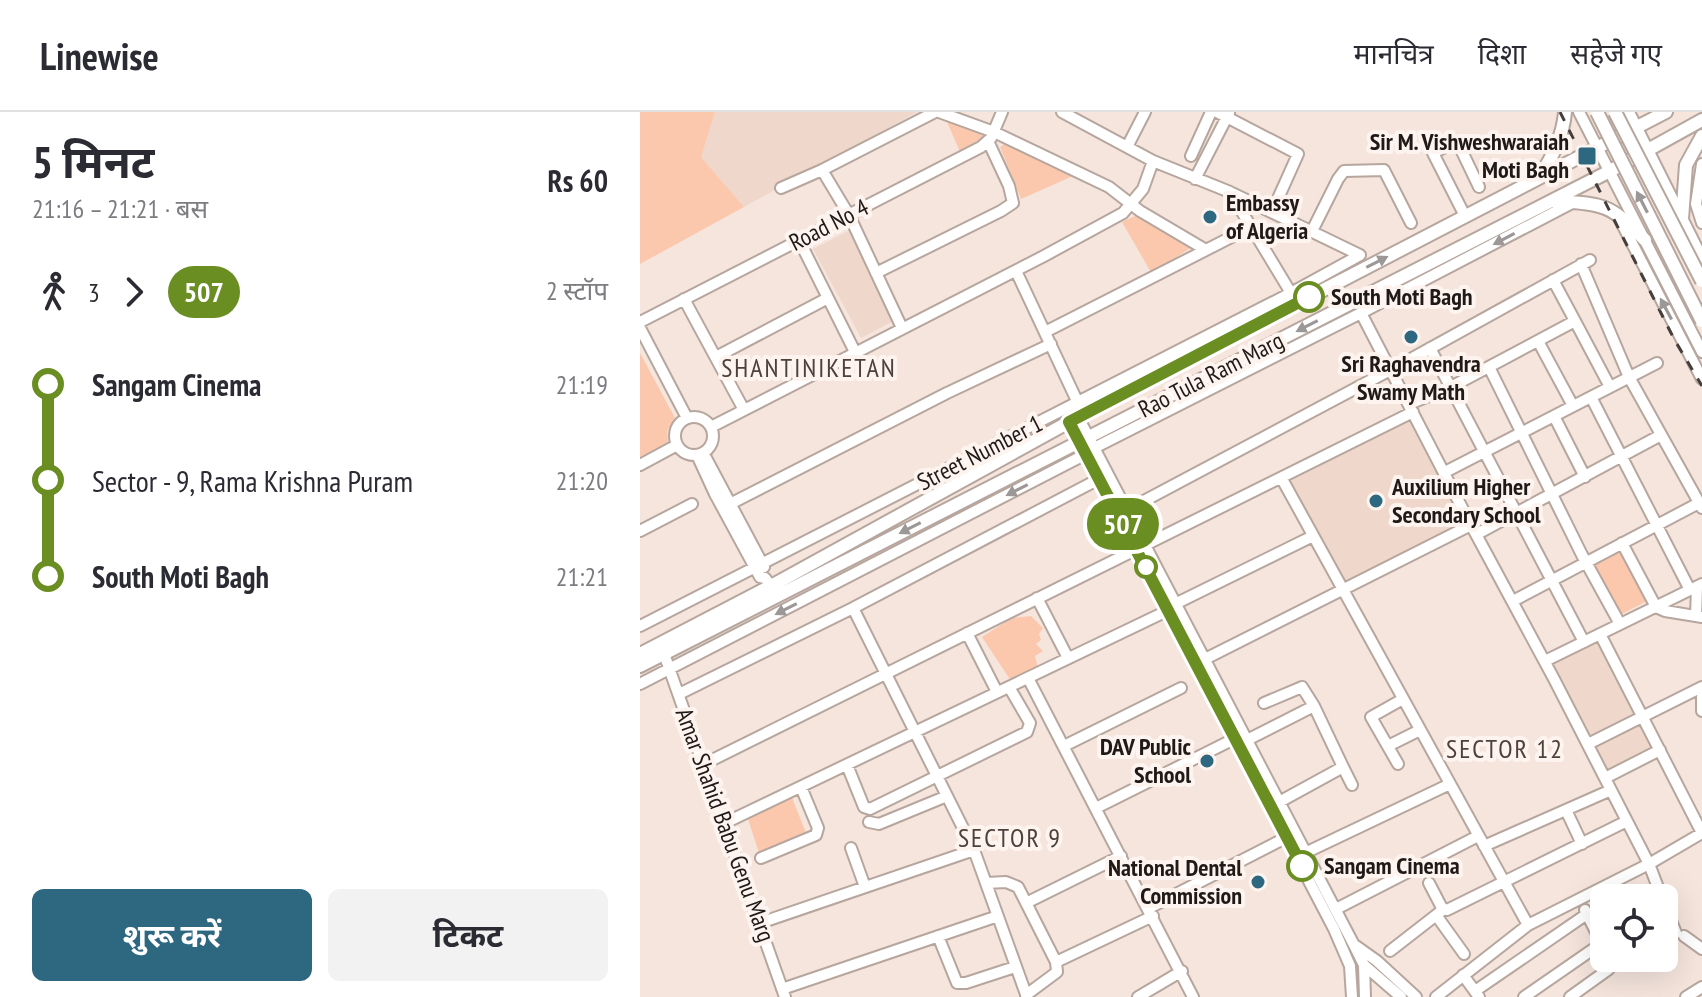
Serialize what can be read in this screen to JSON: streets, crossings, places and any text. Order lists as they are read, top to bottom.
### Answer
{
  "streets": {
    "main road": ["Rao Tula Ram Marg"],
    "street": ["Road No 4", "Street Number 1", "Amar Shahid Babu Genu Marg"]
  },
  "crossings": [
    ["Rao Tula Ram Marg", "Street Number 1"],
    ["Rao Tula Ram Marg", "Amar Shahid Babu Genu Marg"]
  ],
  "districts": ["SHANTINIKETAN", "SECTOR 12", "SECTOR 9"],
  "places": {
    "transit": ["Sir M. Vishweshwaraiah Moti Bagh"],
    "other": [
      "Embassy of Algeria",
      "South Moti Bagh",
      "Sri Raghavendra Swamy Math",
      "Auxilium Higher Secondary School",
      "DAV Public School",
      "Sangam Cinema",
      "National Dental Commission"
    ]
  },
  "lines": ["bus line 507"],
  "page": {
    "header": "Linewise",
    "nav": ["मानचित्र", "दिशा", "सहेजे गए"],
    "heading": ["5 मिनट", "21:16 – 21:21 · बस", "Rs 60"],
    "on_map": "507",
    "legs": ["3", "507", "2 स्टॉप"],
    "list": [
      {
        "name": "Sangam Cinema",
        "value": "21:19"
      },
      {
        "name": "Sector - 9, Rama Krishna Puram",
        "value": "21:20"
      },
      {
        "name": "South Moti Bagh",
        "value": "21:21"
      }
    ],
    "buttons": ["शुरू करें", "टिकट"]
  }
}
